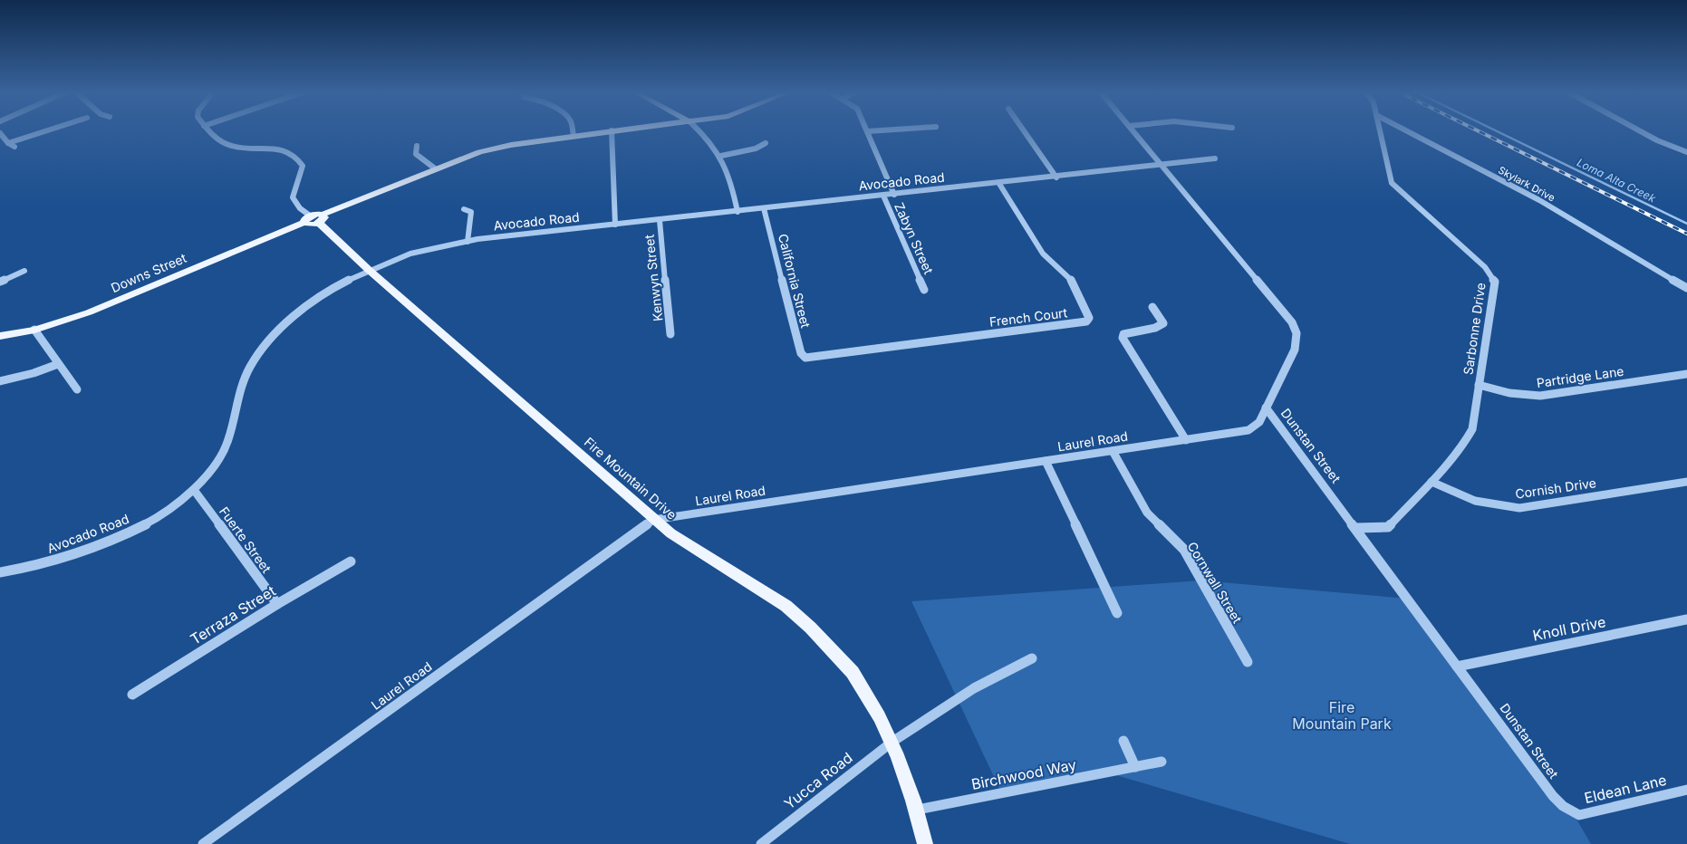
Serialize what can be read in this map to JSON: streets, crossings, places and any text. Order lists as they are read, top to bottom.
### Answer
{
  "streets": {
    "main road": ["Downs Street", "Fire Mountain Drive"],
    "street": [
      "Avocado Road",
      "Skylark Drive",
      "Zabyn Street",
      "Kenwyn Street",
      "California Street",
      "French Court",
      "Sarbonne Drive",
      "Partridge Lane",
      "Laurel Road",
      "Dunstan Street",
      "Cornish Drive",
      "Fuerte Street",
      "Cornwall Street",
      "Terraza Street",
      "Knoll Drive",
      "Birchwood Way",
      "Yucca Road",
      "Eldean Lane"
    ]
  },
  "crossings": [
    ["Avocado Road", "Zabyn Street"],
    ["Avocado Road", "Kenwyn Street"],
    ["Avocado Road", "California Street"],
    ["Avocado Road", "French Court"],
    ["Avocado Road", "Dunstan Street"],
    ["Avocado Road", "Fire Mountain Drive"],
    ["Avocado Road", "Fuerte Street"],
    ["Downs Street", "Fire Mountain Drive"],
    ["California Street", "French Court"],
    ["Sarbonne Drive", "Partridge Lane"],
    ["Sarbonne Drive", "Dunstan Street"],
    ["Sarbonne Drive", "Cornish Drive"],
    ["Laurel Road", "Dunstan Street"],
    ["Laurel Road", "Fire Mountain Drive"],
    ["Laurel Road", "Cornwall Street"],
    ["Dunstan Street", "Knoll Drive"],
    ["Dunstan Street", "Eldean Lane"],
    ["Fire Mountain Drive", "Birchwood Way"],
    ["Fire Mountain Drive", "Yucca Road"],
    ["Fuerte Street", "Terraza Street"]
  ],
  "water": ["Loma Alta Creek"],
  "parks": ["Fire Mountain Park"]
}
